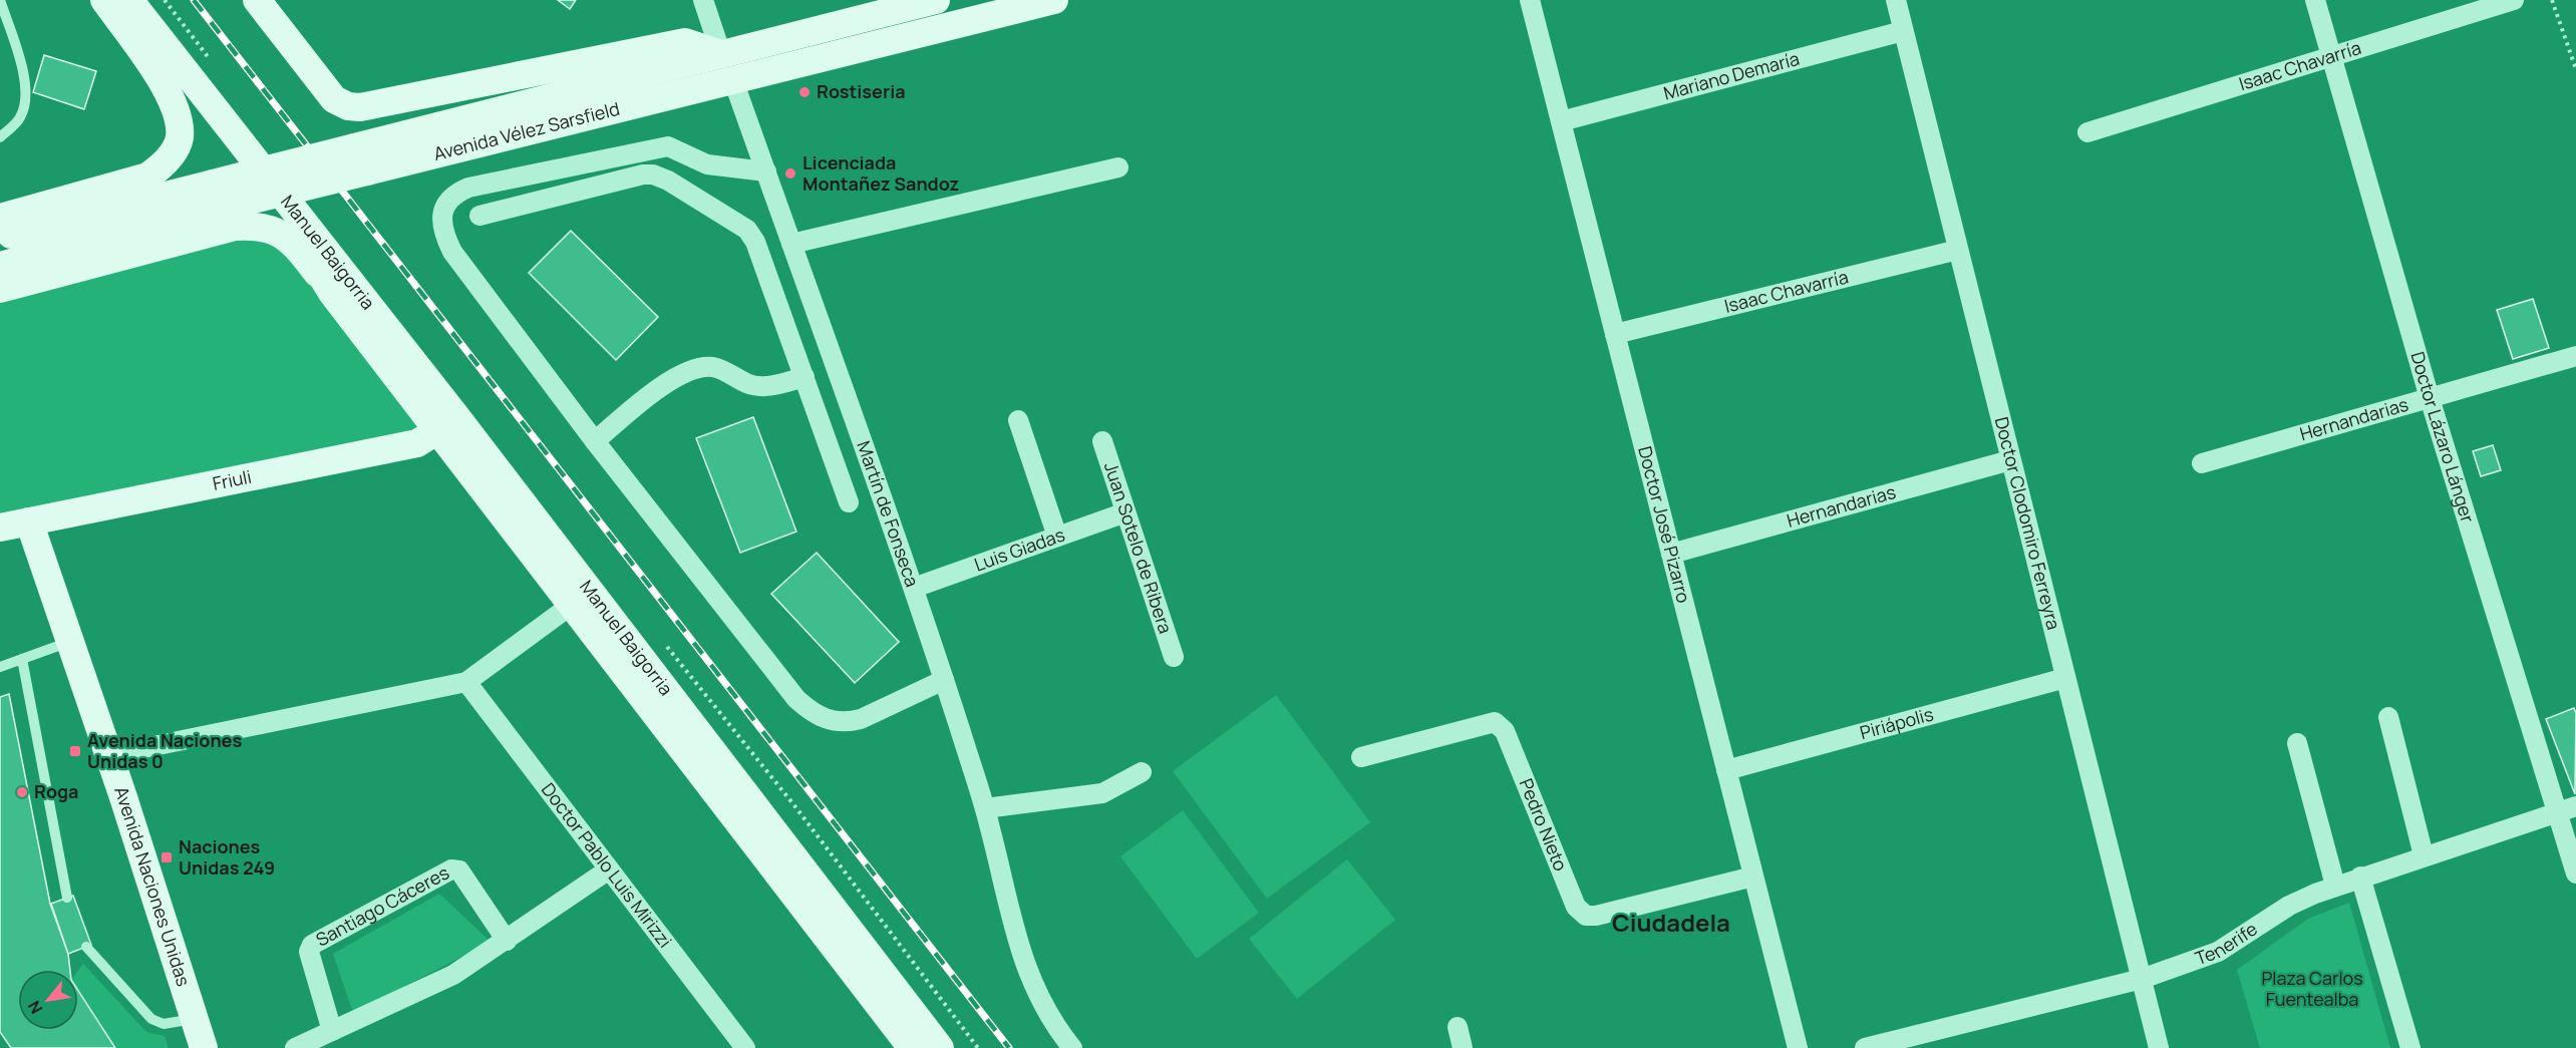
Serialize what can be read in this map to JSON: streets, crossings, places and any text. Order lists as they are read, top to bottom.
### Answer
{
  "streets": {
    "main road": [
      "Avenida Vélez Sarsfield",
      "Manuel Baigorria",
      "Friuli",
      "Avenida Naciones Unidas"
    ],
    "street": [
      "Isaac Chavarría",
      "Mariano Demaría",
      "Hernandarias",
      "Doctor Lázaro Lánger",
      "Martín de Fonseca",
      "Doctor José Pizarro",
      "Doctor Clodomiro Ferreyra",
      "Juan Sotelo de Ribera",
      "Luis Giadas",
      "Piriápolis",
      "Pedro Nieto",
      "Doctor Pablo Luis Mirizzi",
      "Santiago Cáceres",
      "Tenerife"
    ]
  },
  "crossings": [
    ["Isaac Chavarría", "Doctor Lázaro Lánger"],
    ["Isaac Chavarría", "Doctor José Pizarro"],
    ["Isaac Chavarría", "Doctor Clodomiro Ferreyra"],
    ["Mariano Demaría", "Doctor José Pizarro"],
    ["Mariano Demaría", "Doctor Clodomiro Ferreyra"],
    ["Avenida Vélez Sarsfield", "Martín de Fonseca"],
    ["Manuel Baigorria", "Friuli"],
    ["Hernandarias", "Doctor Lázaro Lánger"],
    ["Hernandarias", "Doctor José Pizarro"],
    ["Hernandarias", "Doctor Clodomiro Ferreyra"],
    ["Doctor Lázaro Lánger", "Tenerife"],
    ["Friuli", "Avenida Naciones Unidas"],
    ["Martín de Fonseca", "Luis Giadas"],
    ["Doctor José Pizarro", "Piriápolis"],
    ["Doctor José Pizarro", "Pedro Nieto"],
    ["Doctor Clodomiro Ferreyra", "Piriápolis"],
    ["Doctor Clodomiro Ferreyra", "Tenerife"],
    ["Juan Sotelo de Ribera", "Luis Giadas"]
  ],
  "districts": ["Ciudadela"],
  "parks": ["Plaza Carlos Fuentealba"],
  "places": {
    "other": ["Rostiseria", "Licenciada Montañez Sandoz", "Roga"],
    "transit": ["Avenida Naciones Unidas 0", "Naciones Unidas 249"]
  },
  "north": "bottom left"
}
